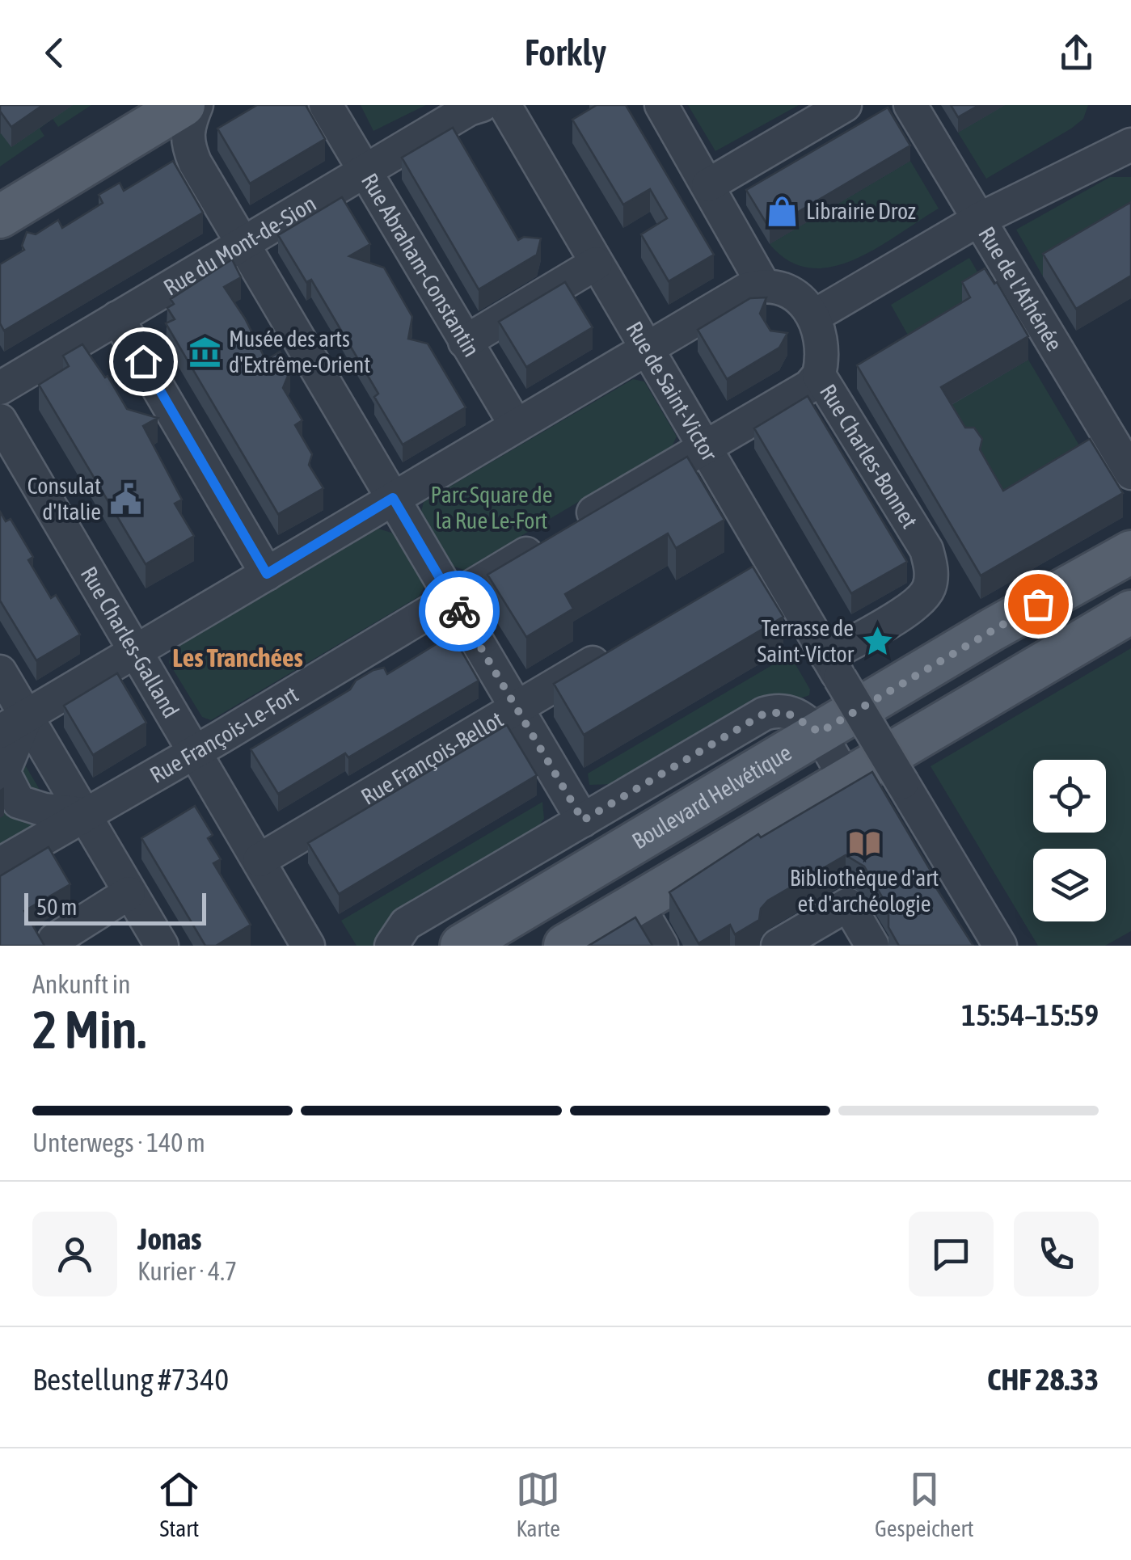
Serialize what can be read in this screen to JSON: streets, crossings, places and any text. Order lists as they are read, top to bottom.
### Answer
{
  "streets": {
    "main road": ["Boulevard Helvétique"],
    "street": [
      "Rue du Mont-de-Sion",
      "Rue Abraham-Constantin",
      "Rue de l'Athénée",
      "Rue de Saint-Victor",
      "Rue Charles-Bonnet",
      "Rue Charles-Galland",
      "Rue François-Le-Fort",
      "Rue François-Bellot"
    ]
  },
  "crossings": [
    ["Rue du Mont-de-Sion", "Rue Abraham-Constantin"],
    ["Rue de Saint-Victor", "Rue Charles-Bonnet"],
    ["Rue de Saint-Victor", "Rue François-Le-Fort"],
    ["Rue Charles-Bonnet", "Rue François-Le-Fort"],
    ["Rue Charles-Galland", "Rue François-Le-Fort"],
    ["Rue Charles-Galland", "Rue François-Bellot"]
  ],
  "districts": ["Les Tranchées"],
  "parks": ["Parc Square de la Rue Le-Fort"],
  "places": {
    "shop": ["Librairie Droz"],
    "museum": ["Musée des arts d'Extrême-Orient"],
    "public building": ["Consulat d'Italie"],
    "place": ["Terrasse de Saint-Victor"],
    "library": ["Bibliothèque d'art et d'archéologie"]
  },
  "scale_bar": "50 m",
  "page": {
    "header": "Forkly",
    "scale": "50 m",
    "heading": ["2 Min.", "Ankunft in", "15:54–15:59"],
    "panel": [
      "Jonas",
      "Kurier · 4.7",
      "Bestellung #7340",
      "CHF 28.33"
    ],
    "bar": "Unterwegs · 140 m",
    "tabs": ["Start", "Karte", "Gespeichert"]
  }
}
